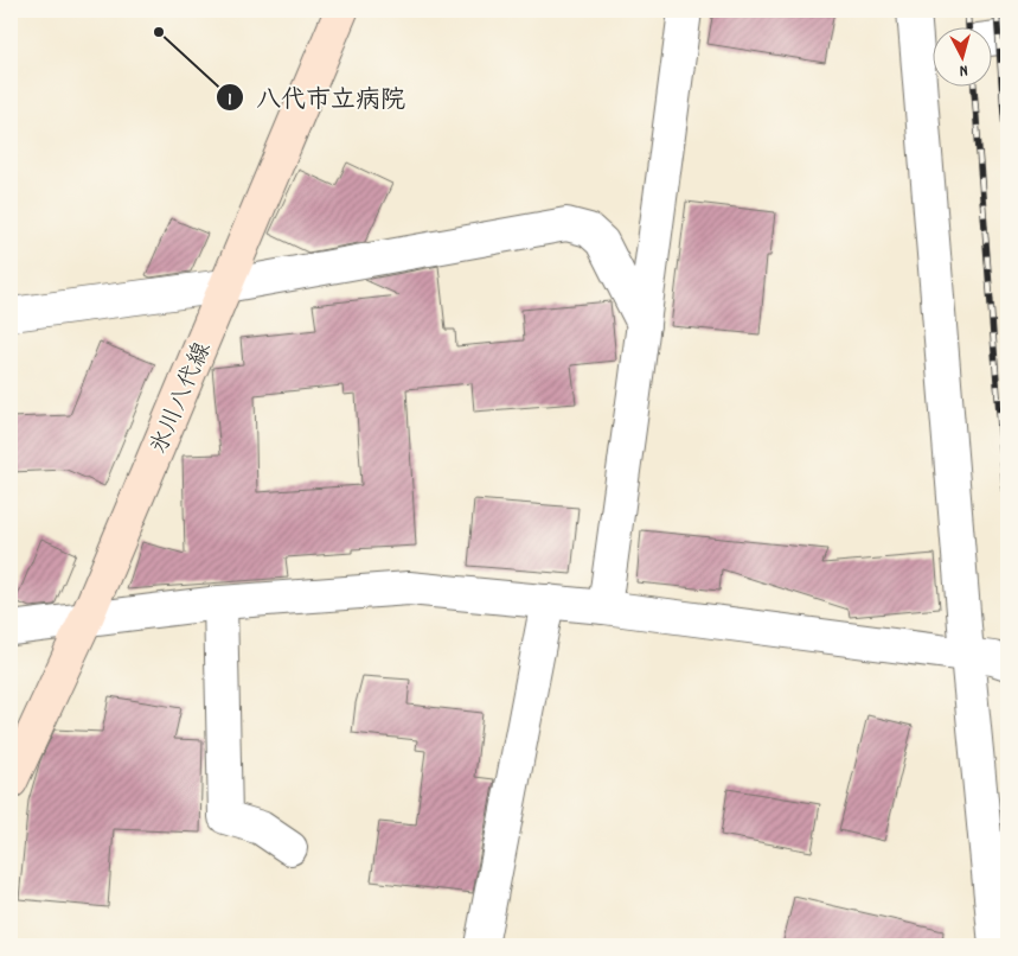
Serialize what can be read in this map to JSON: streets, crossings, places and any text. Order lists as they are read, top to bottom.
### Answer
{
  "streets": {
    "main road": ["氷川八代線"]
  },
  "places": ["八代市立病院"],
  "north": "bottom"
}
